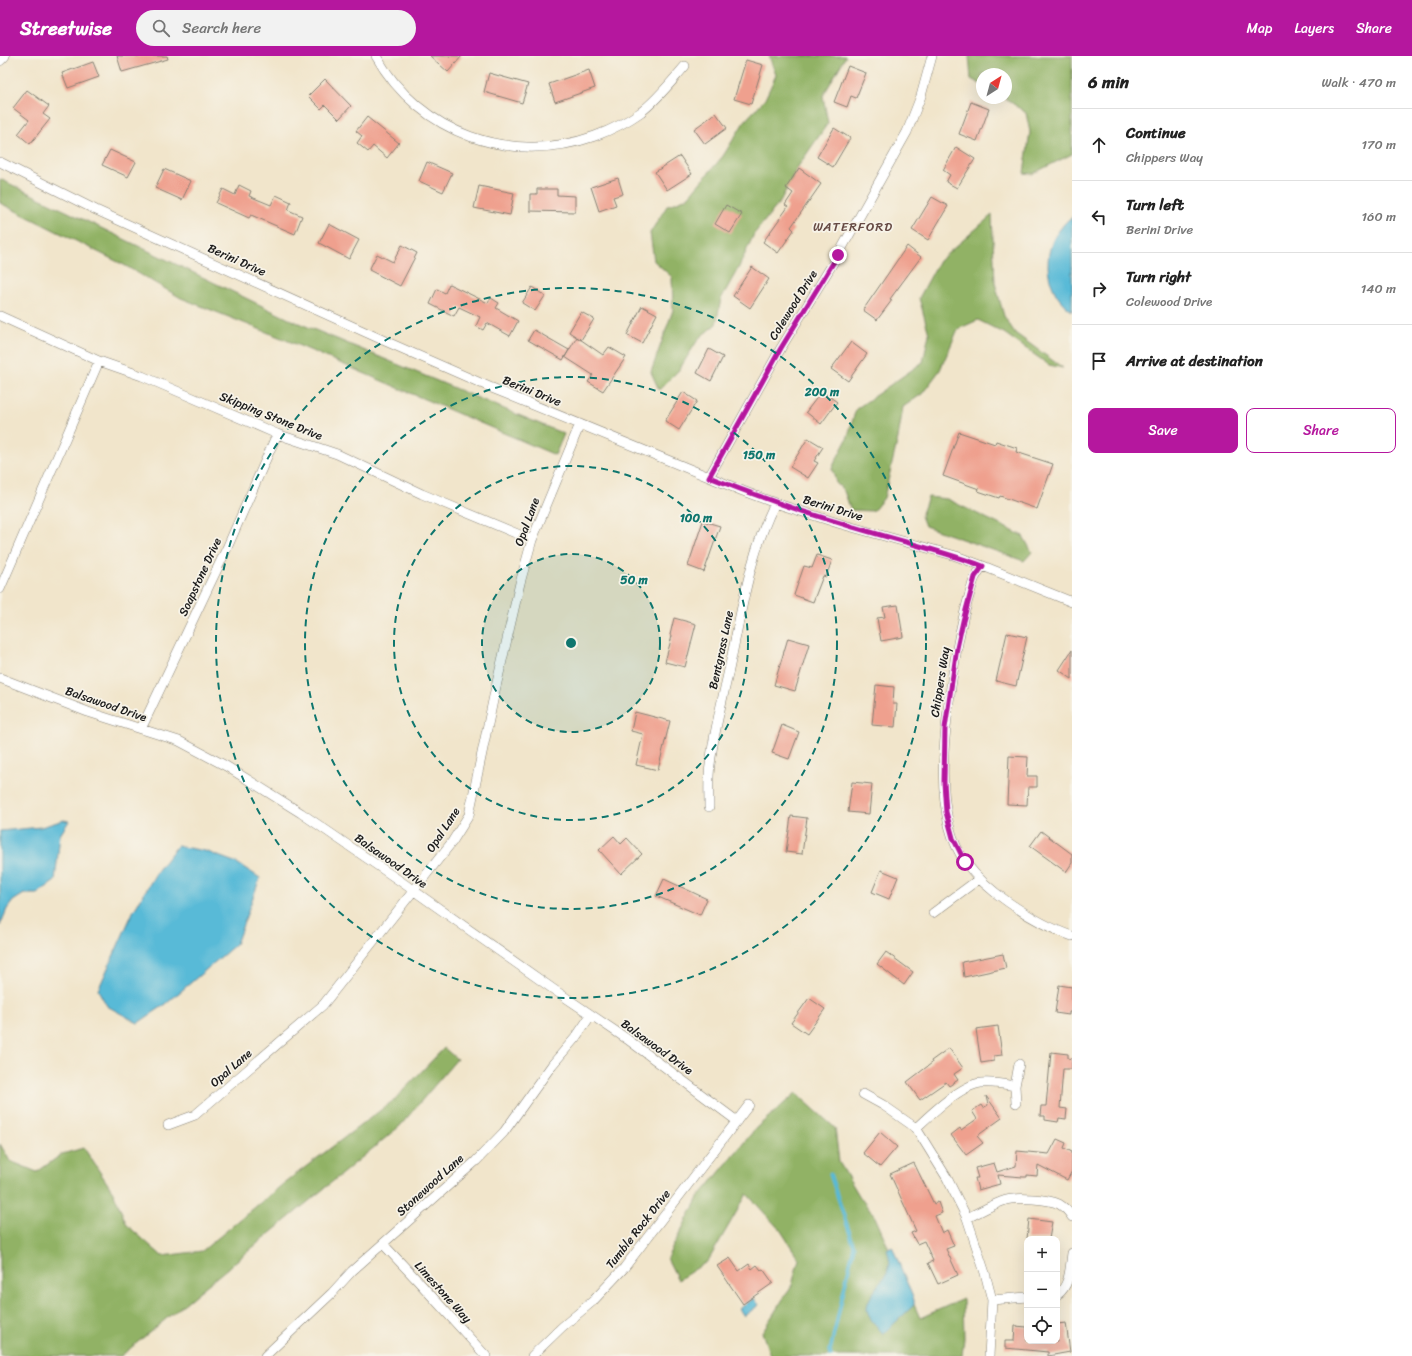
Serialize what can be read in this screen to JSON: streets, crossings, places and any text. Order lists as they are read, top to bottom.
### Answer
{
  "streets": {
    "street": [
      "Berini Drive",
      "Colewood Drive",
      "Skipping Stone Drive",
      "Opal Lane",
      "Soapstone Drive",
      "Bentgrass Lane",
      "Chippers Way",
      "Balsawood Drive",
      "Stonewood Lane",
      "Tumble Rock Drive",
      "Limestone Way"
    ]
  },
  "crossings": [
    ["Berini Drive", "Colewood Drive"],
    ["Berini Drive", "Opal Lane"],
    ["Berini Drive", "Bentgrass Lane"],
    ["Berini Drive", "Chippers Way"],
    ["Skipping Stone Drive", "Opal Lane"],
    ["Skipping Stone Drive", "Soapstone Drive"],
    ["Opal Lane", "Balsawood Drive"],
    ["Soapstone Drive", "Balsawood Drive"],
    ["Balsawood Drive", "Stonewood Lane"],
    ["Balsawood Drive", "Tumble Rock Drive"],
    ["Stonewood Lane", "Limestone Way"]
  ],
  "districts": ["WATERFORD"],
  "north": "top right",
  "page": {
    "header": "Streetwise",
    "search": "Search here",
    "nav": ["Map", "Layers", "Share"],
    "heading": ["6 min", "Walk · 470 m"],
    "list": [
      ["Continue", "Chippers Way", "170 m"],
      ["Turn left", "Berini Drive", "160 m"],
      ["Turn right", "Colewood Drive", "140 m"],
      "Arrive at destination"
    ],
    "buttons": ["Save", "Share"],
    "map_buttons": ["+", "−"]
  },
  "rings": [
    "200 m",
    "150 m",
    "100 m",
    "50 m"
  ]
}
